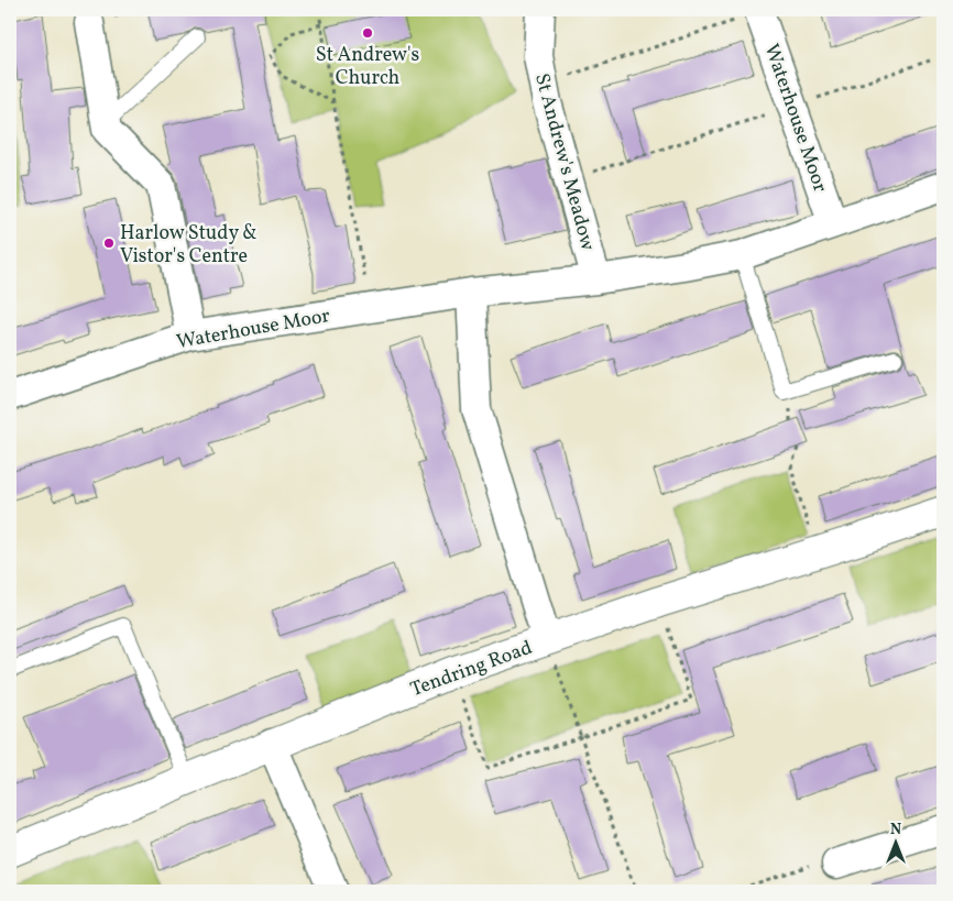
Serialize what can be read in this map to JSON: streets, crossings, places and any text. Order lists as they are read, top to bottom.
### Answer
{
  "streets": {
    "street": ["Waterhouse Moor", "St Andrew's Meadow", "Tendring Road"]
  },
  "crossings": [
    ["Waterhouse Moor", "St Andrew's Meadow"]
  ],
  "places": ["St Andrew's Church", "Harlow Study & Vistor's Centre"],
  "north": "top"
}
